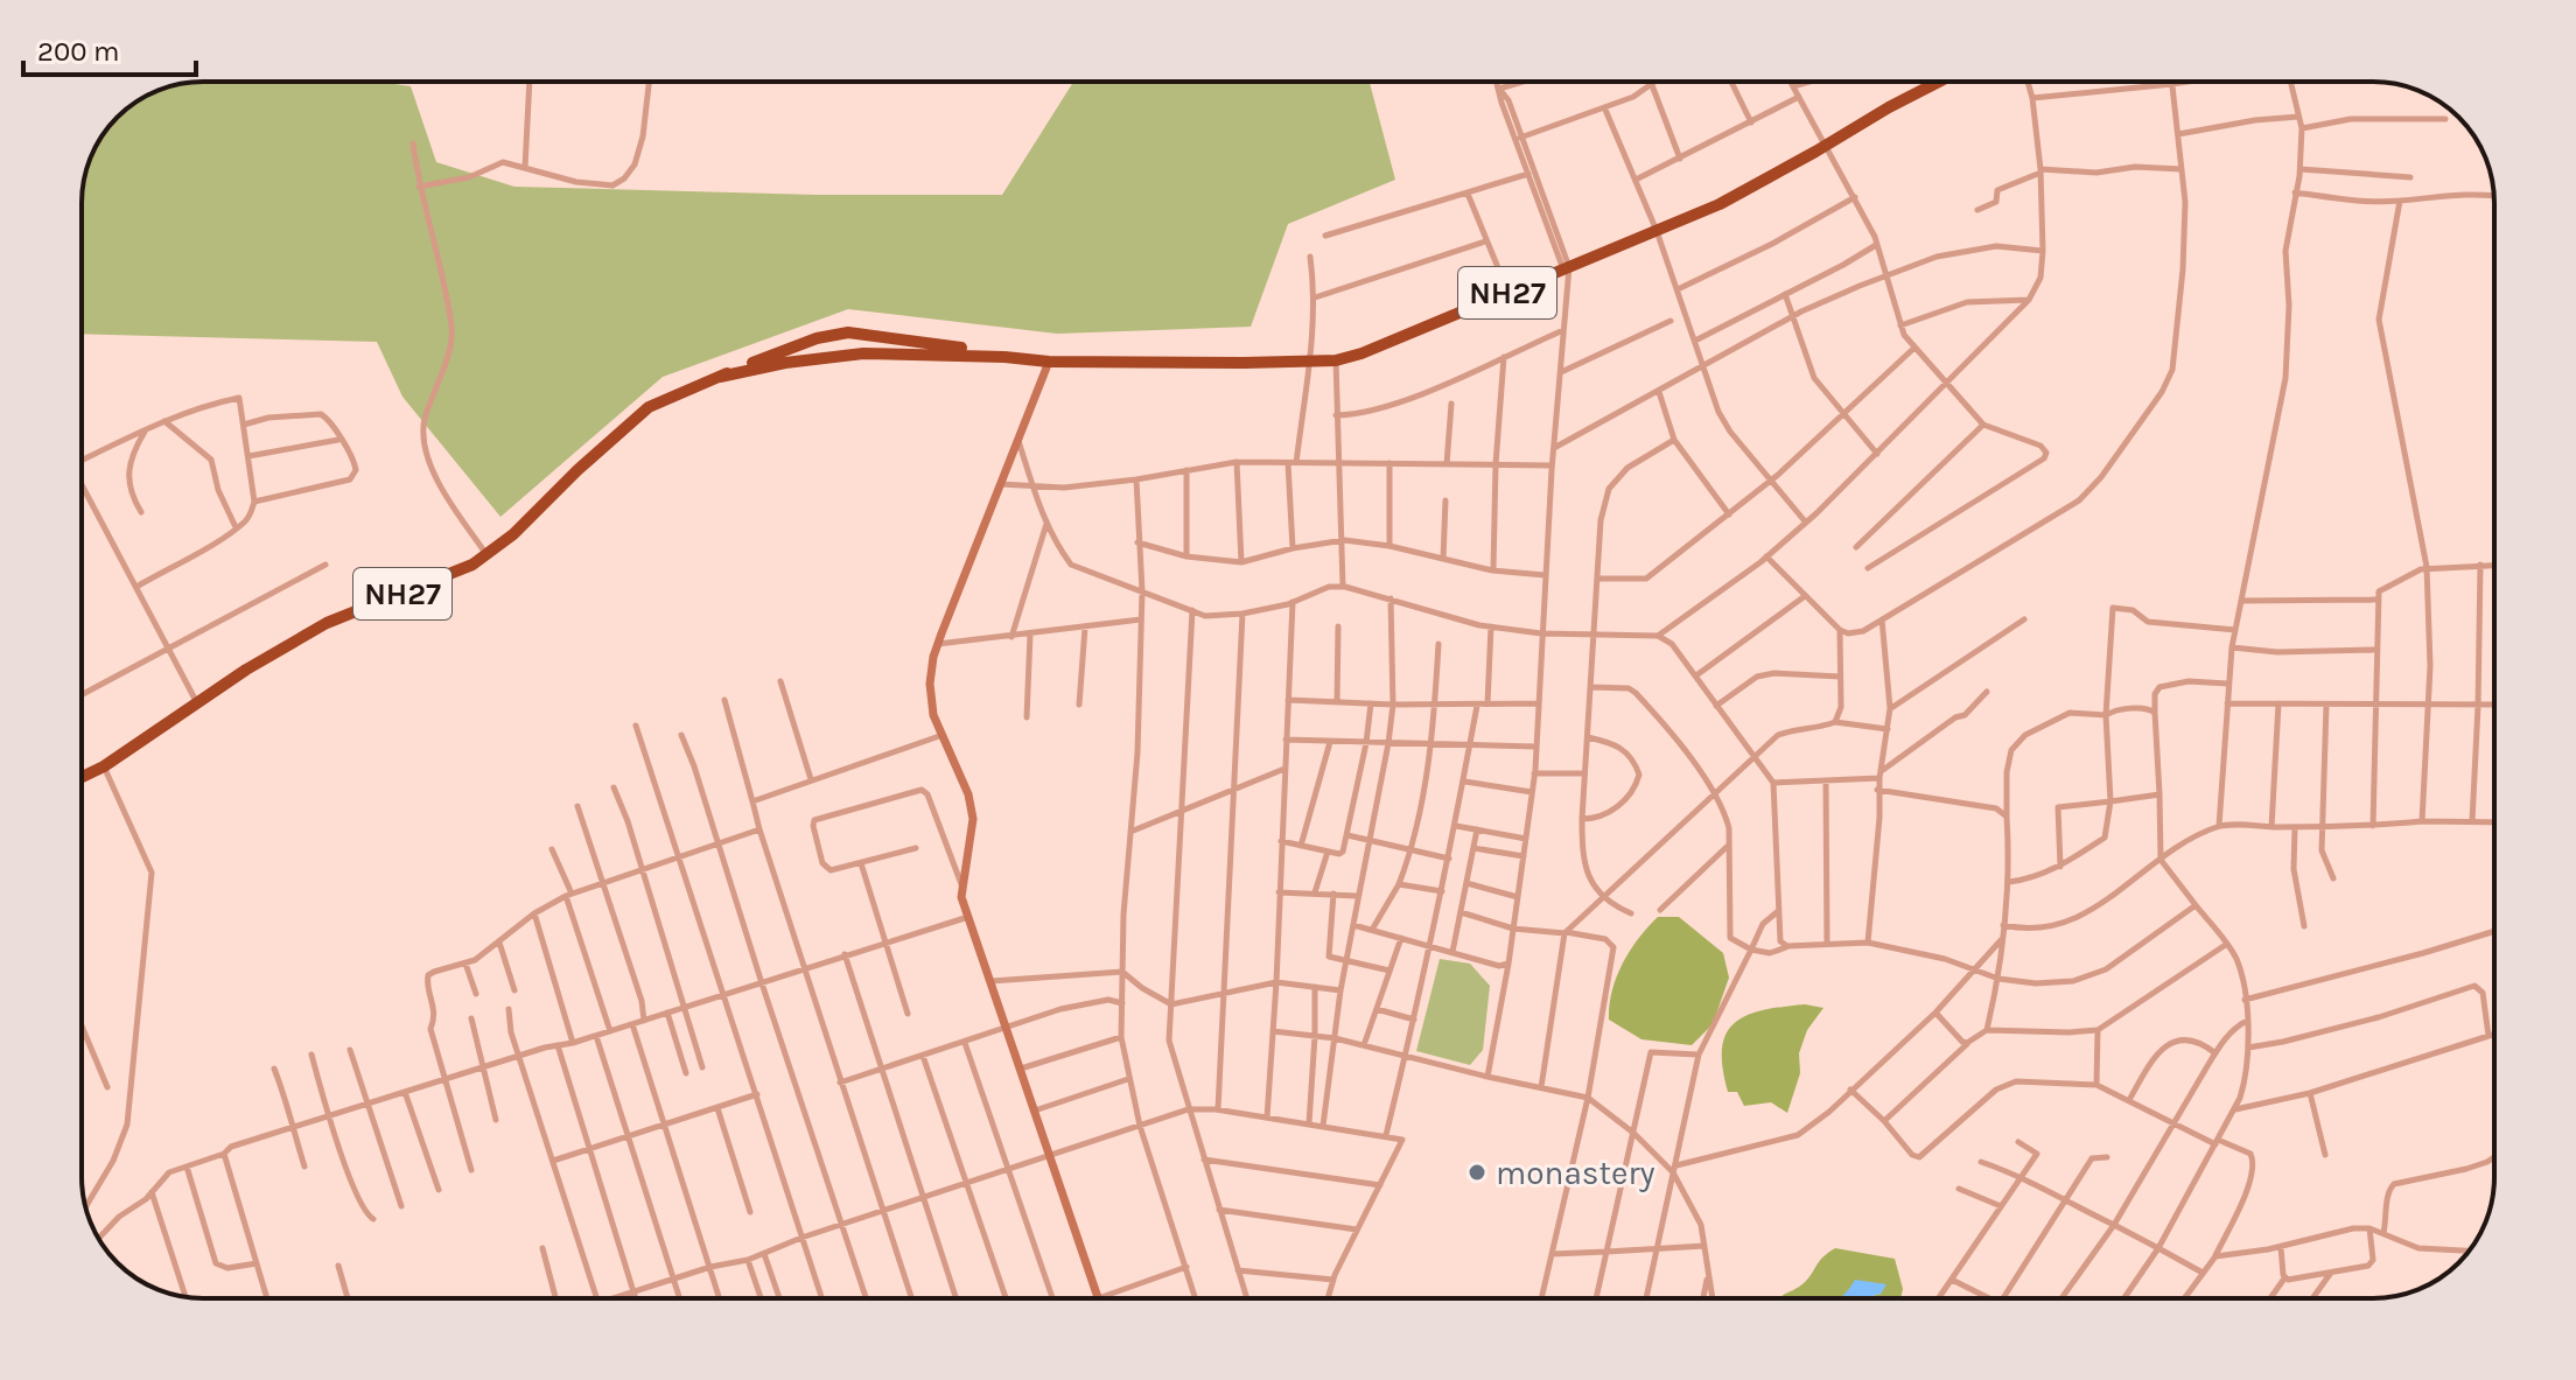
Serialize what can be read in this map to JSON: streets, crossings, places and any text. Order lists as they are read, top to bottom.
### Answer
{
  "streets": {
    "highway": ["NH27"]
  },
  "places": ["monastery"],
  "scale_bar": "200 m"
}
